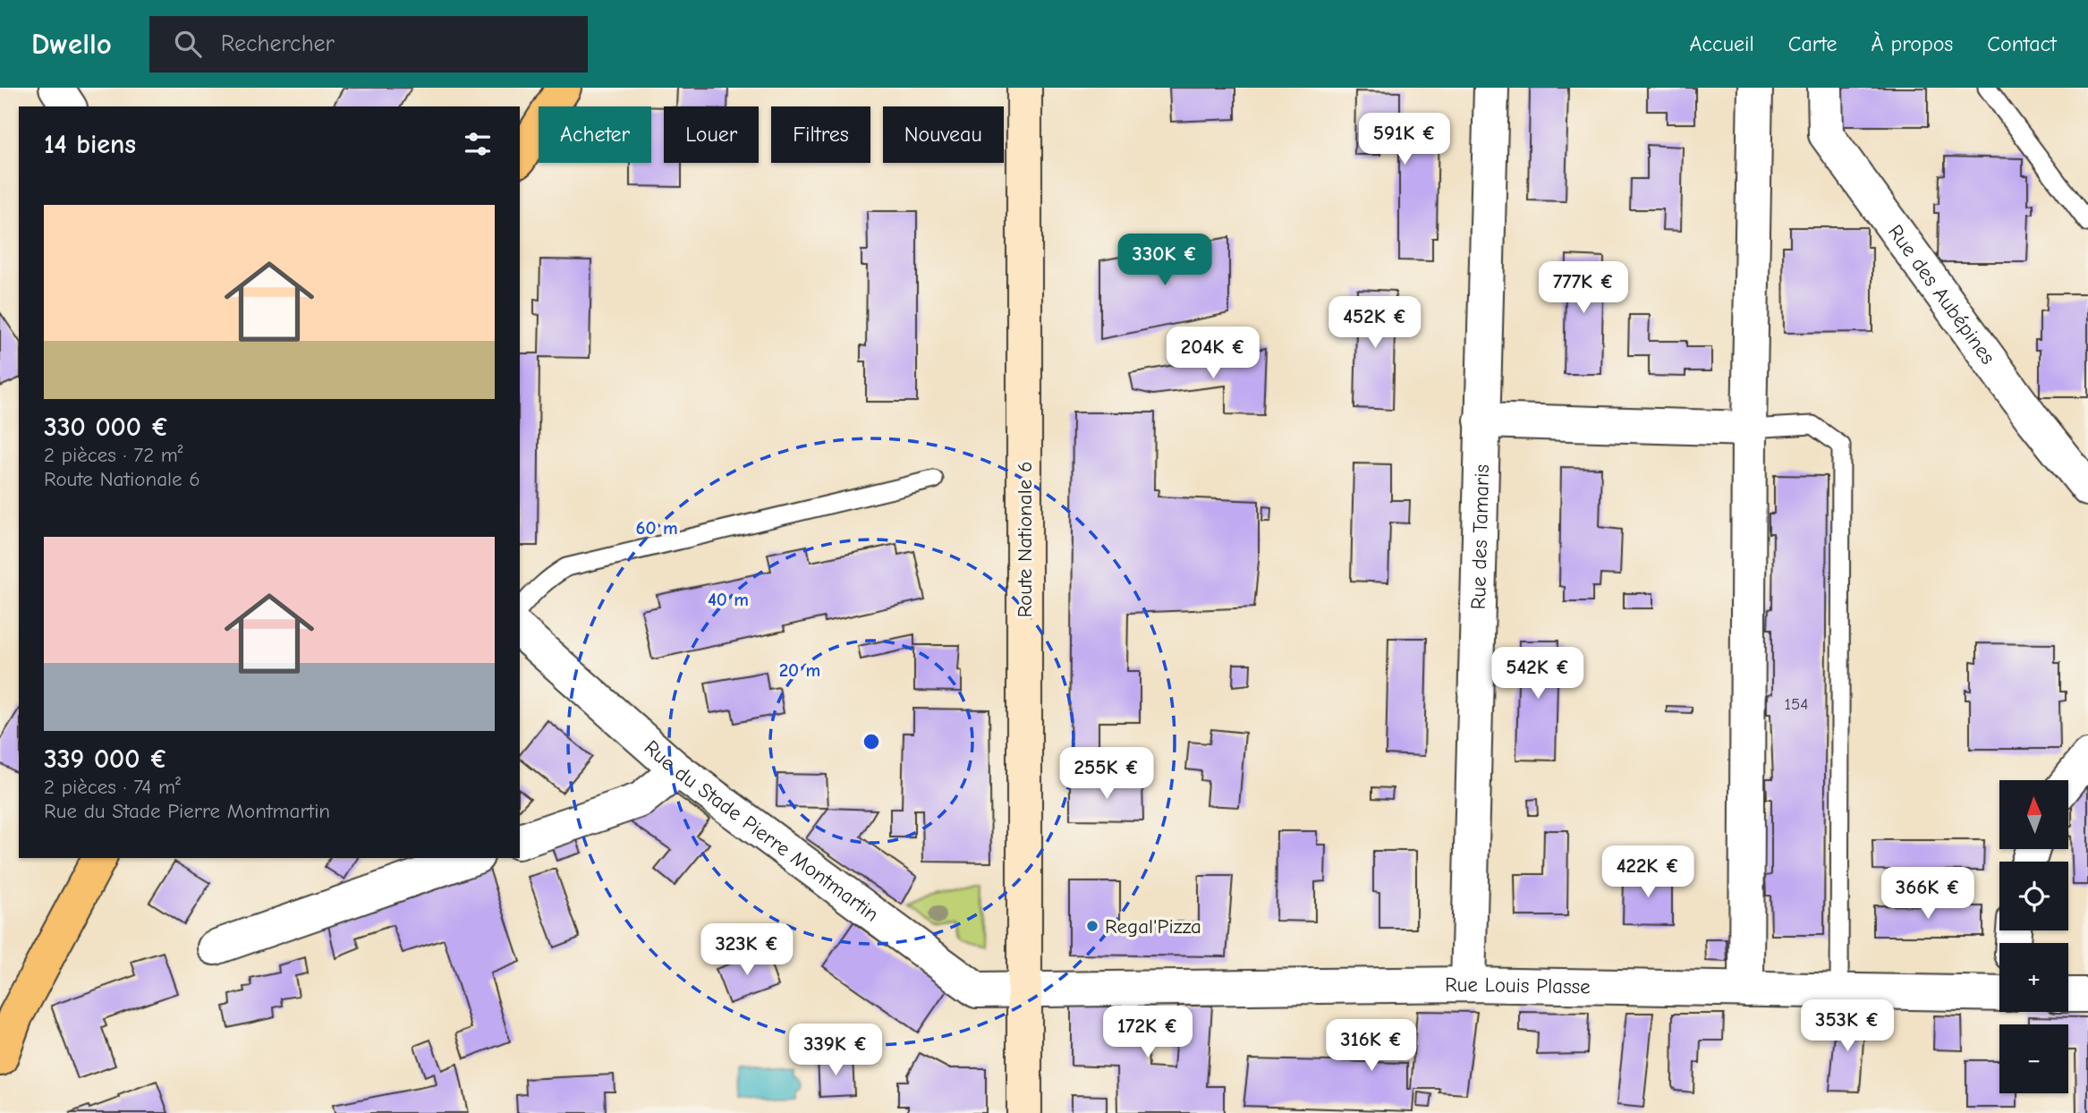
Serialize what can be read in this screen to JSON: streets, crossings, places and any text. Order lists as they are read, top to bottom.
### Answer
{
  "streets": {
    "main road": ["Route Nationale 6"],
    "street": [
      "Rue des Aubépines",
      "Rue des Tamaris",
      "Rue du Stade Pierre Montmartin",
      "Rue Louis Plasse"
    ]
  },
  "crossings": [
    ["Rue des Tamaris", "Rue Louis Plasse"],
    ["Route Nationale 6", "Rue du Stade Pierre Montmartin"],
    ["Route Nationale 6", "Rue Louis Plasse"],
    ["Rue du Stade Pierre Montmartin", "Rue Louis Plasse"]
  ],
  "places": ["Regal'Pizza"],
  "house_numbers": ["154"],
  "north": "top",
  "page": {
    "header": "Dwello",
    "search": "Rechercher",
    "nav": [
      "Accueil",
      "Carte",
      "À propos",
      "Contact"
    ],
    "chip": [
      "Acheter",
      "Louer",
      "Filtres",
      "Nouveau"
    ],
    "heading": "14 biens",
    "price": [
      "591K €",
      "330K €",
      "777K €",
      "452K €",
      "204K €",
      "542K €",
      "255K €",
      "422K €",
      "366K €",
      "323K €",
      "353K €",
      "172K €",
      "316K €",
      "339K €"
    ],
    "list": [
      {
        "name": "330 000 €",
        "note": "2 pièces · 72 m² · Route Nationale 6"
      },
      {
        "name": "339 000 €",
        "note": "2 pièces · 74 m² · Rue du Stade Pierre Montmartin"
      }
    ],
    "map_buttons": ["+", "−"]
  },
  "rings": ["60 m", "40 m", "20 m"]
}
